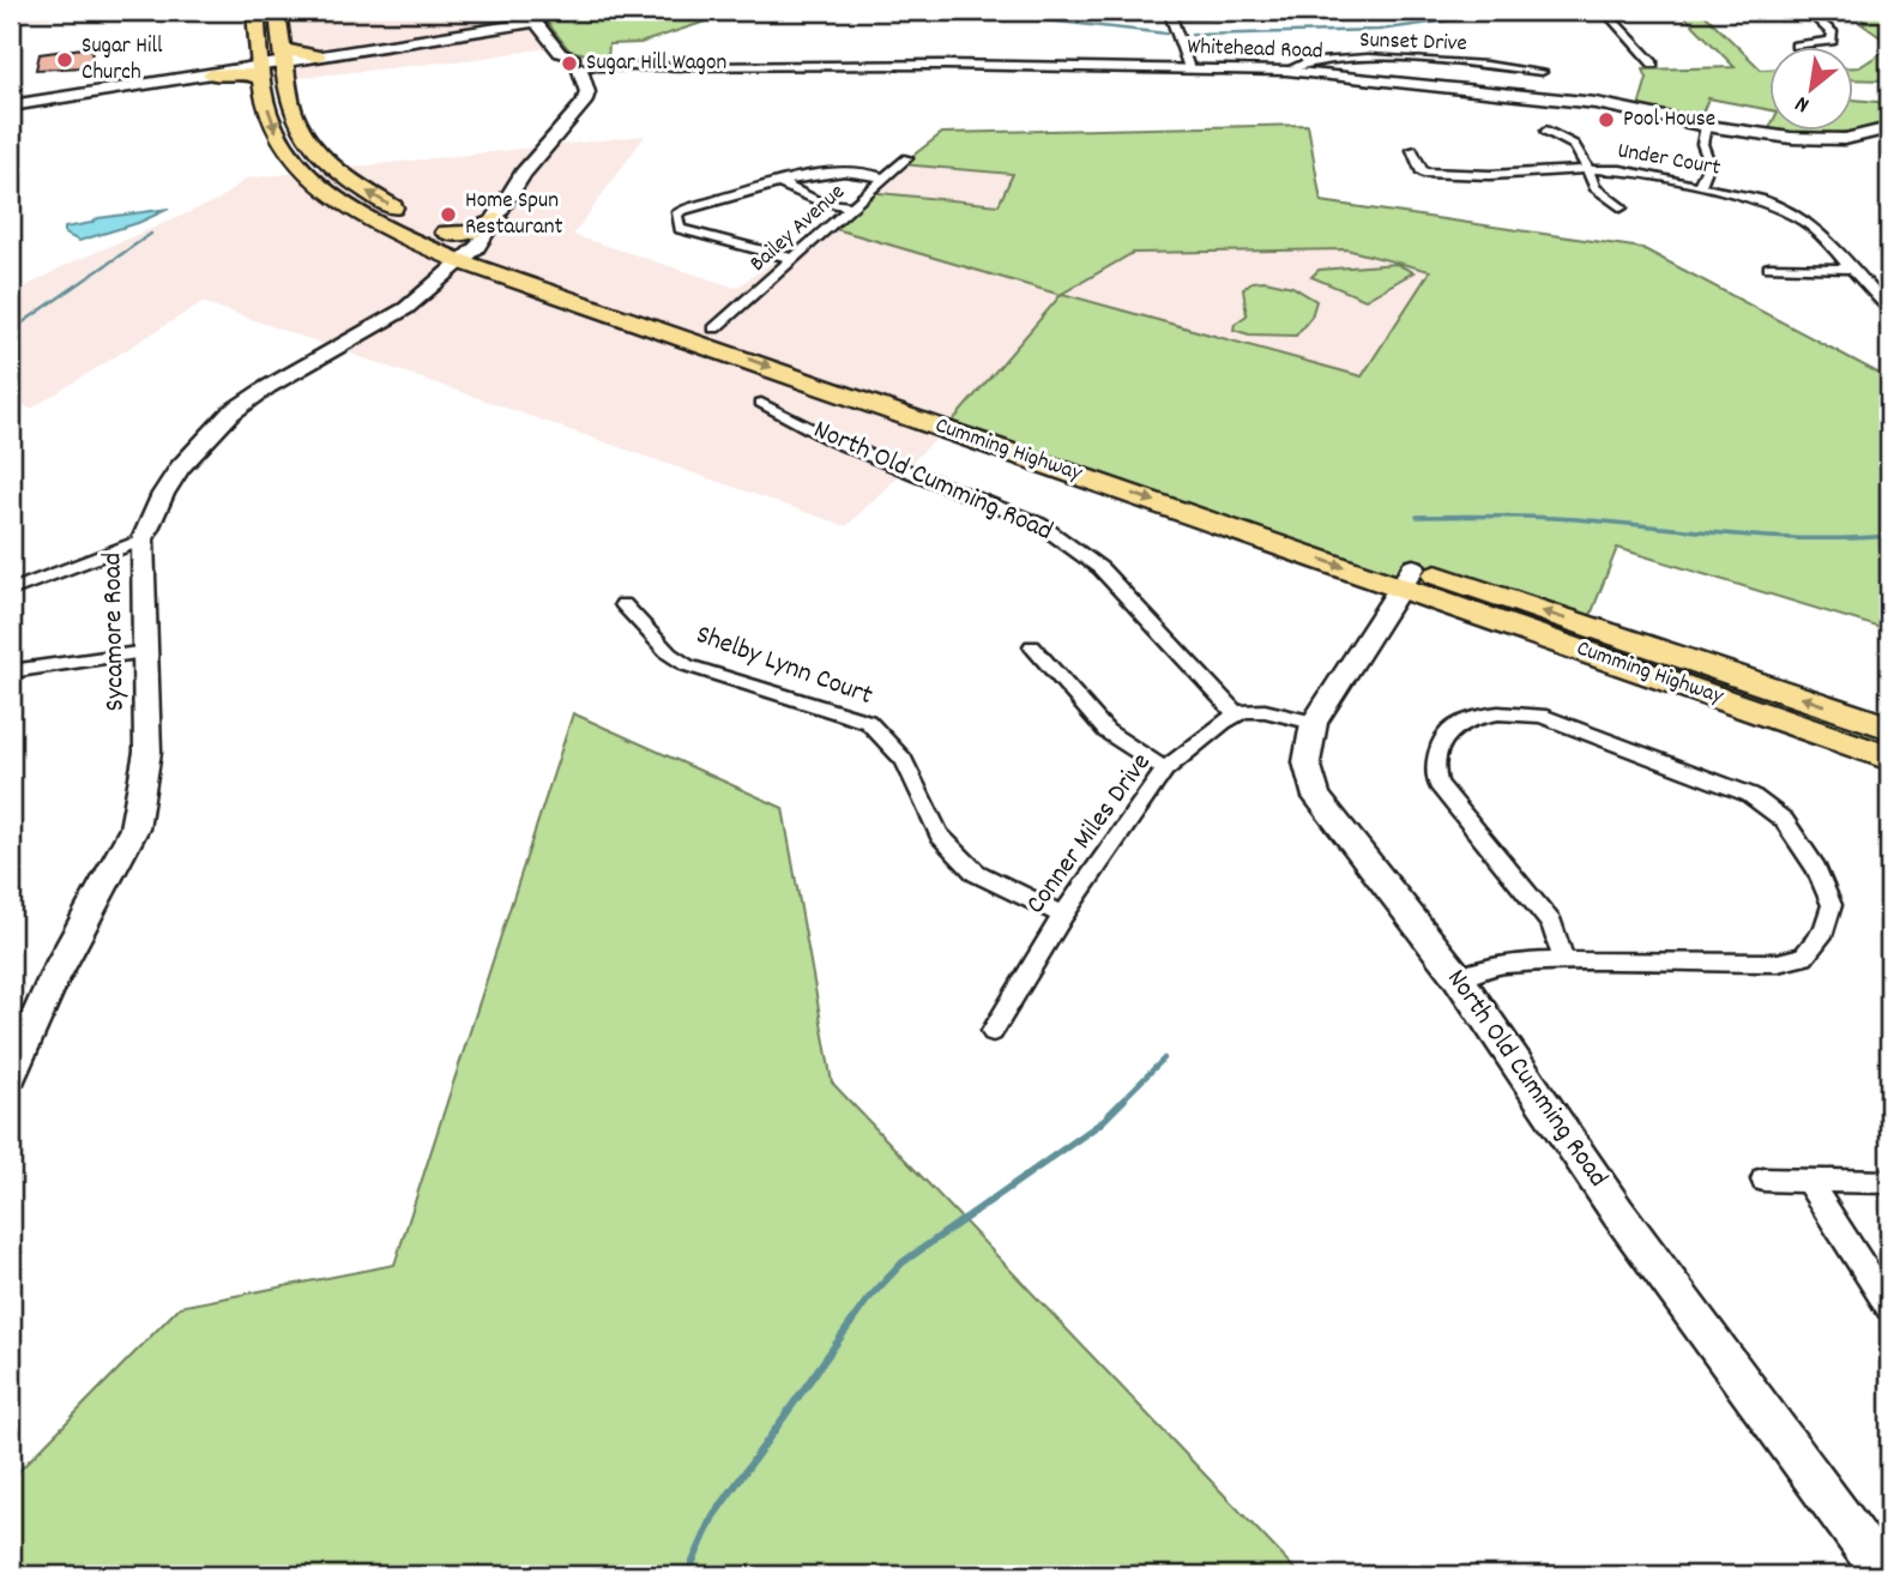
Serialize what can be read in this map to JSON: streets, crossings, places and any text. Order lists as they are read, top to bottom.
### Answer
{
  "streets": {
    "highway": ["Cumming Highway"],
    "street": [
      "Sunset Drive",
      "Whitehead Road",
      "Under Court",
      "Bailey Avenue",
      "North Old Cumming Road",
      "Sycamore Road",
      "Shelby Lynn Court",
      "Conner Miles Drive"
    ]
  },
  "crossings": [
    ["Sunset Drive", "Whitehead Road"],
    ["Whitehead Road", "Sycamore Road"],
    ["Bailey Avenue", "Cumming Highway"],
    ["Cumming Highway", "North Old Cumming Road"],
    ["Cumming Highway", "Sycamore Road"],
    ["North Old Cumming Road", "Conner Miles Drive"],
    ["Shelby Lynn Court", "Conner Miles Drive"]
  ],
  "places": [
    "Sugar Hill Church",
    "Sugar Hill Wagon",
    "Pool House",
    "Home Spun Restaurant"
  ],
  "north": "bottom left"
}
